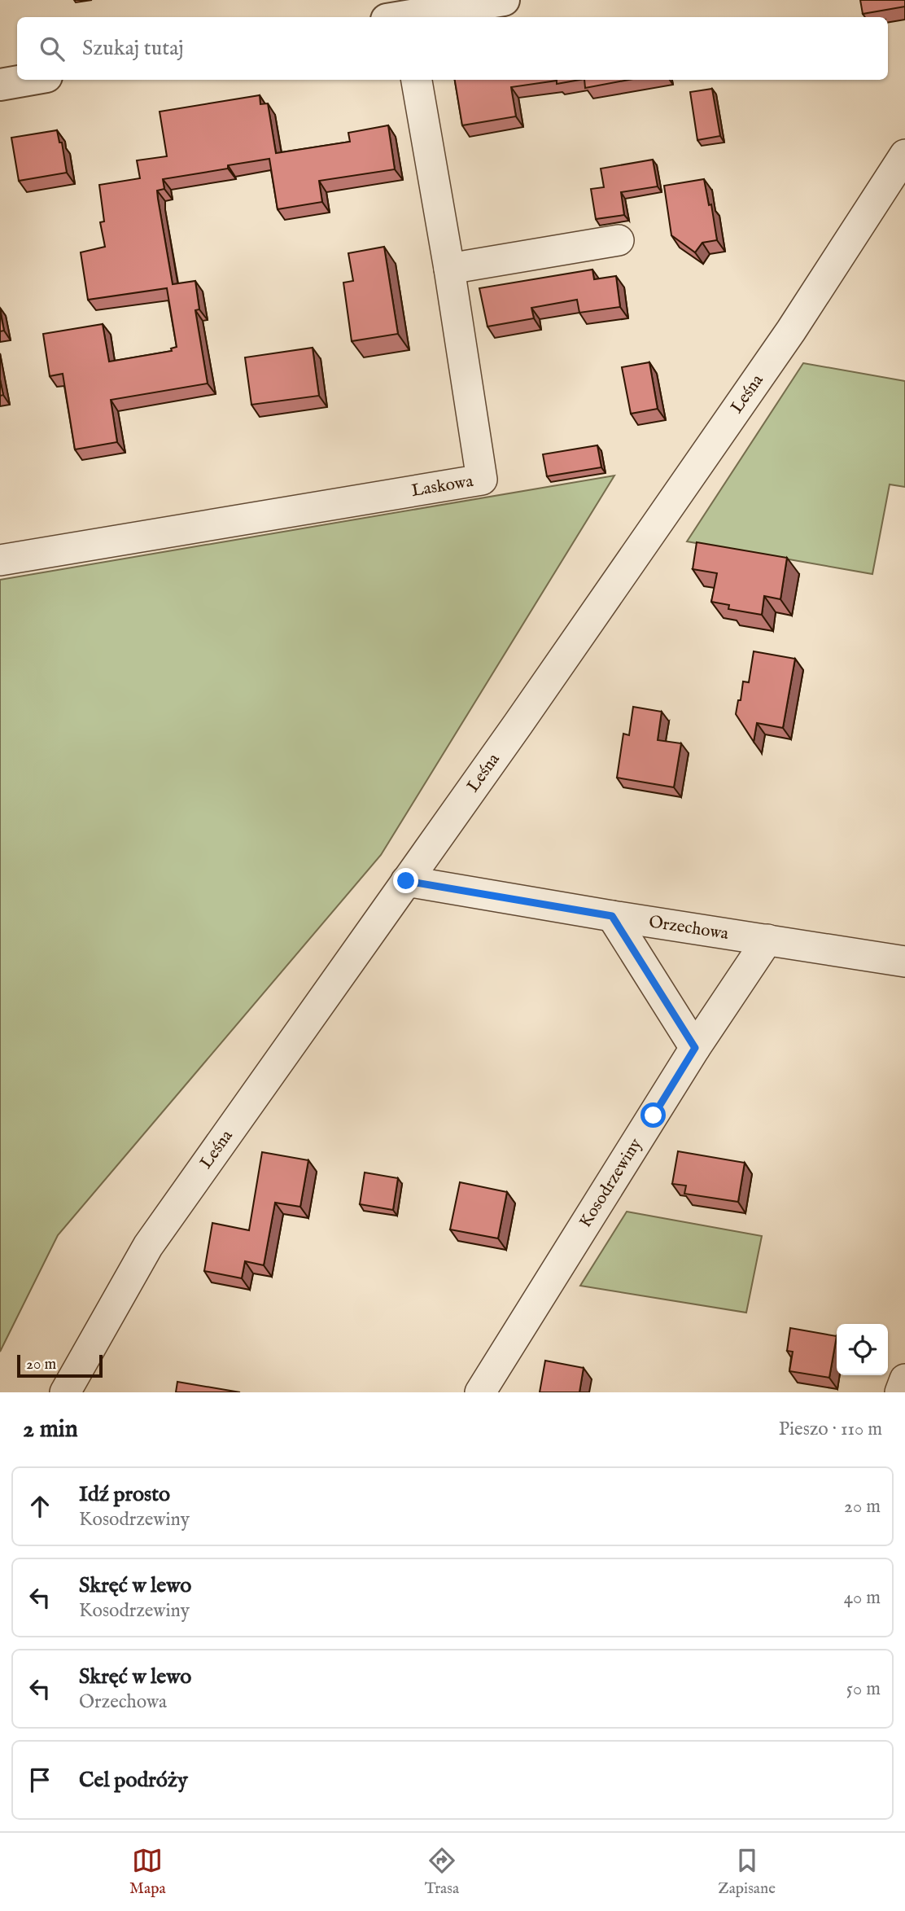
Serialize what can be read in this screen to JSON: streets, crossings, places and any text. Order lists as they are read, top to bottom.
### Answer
{
  "streets": {
    "street": [
      "Leśna",
      "Laskowa",
      "Orzechowa",
      "Kosodrzewiny"
    ]
  },
  "crossings": [
    ["Leśna", "Orzechowa"],
    ["Orzechowa", "Kosodrzewiny"]
  ],
  "scale_bar": "20 m",
  "page": {
    "search": "Szukaj tutaj",
    "scale": "20 m",
    "heading": ["2 min", "Pieszo · 110 m"],
    "list": [
      ["Idź prosto", "Kosodrzewiny", "20 m"],
      ["Skręć w lewo", "Kosodrzewiny", "40 m"],
      ["Skręć w lewo", "Orzechowa", "50 m"],
      "Cel podróży"
    ],
    "nav": ["Mapa", "Trasa", "Zapisane"]
  }
}
